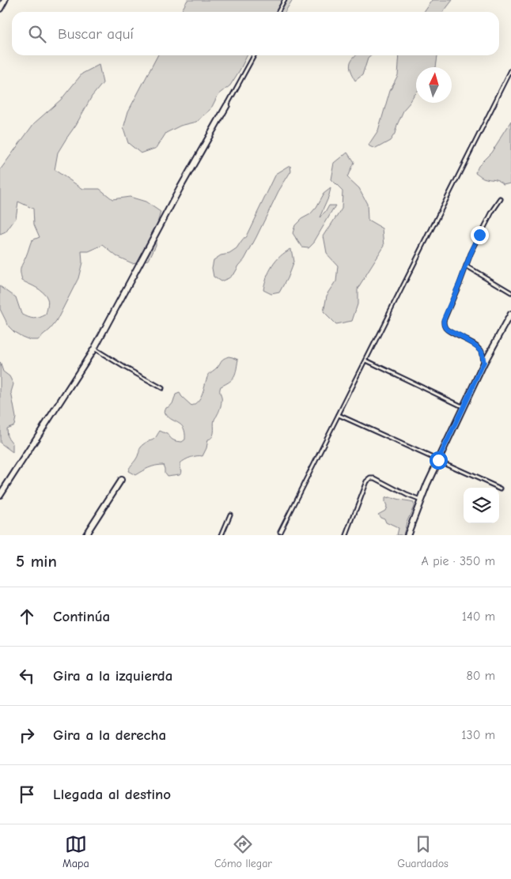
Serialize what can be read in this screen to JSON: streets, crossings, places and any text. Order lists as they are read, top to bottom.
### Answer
{
  "north": "top",
  "page": {
    "search": "Buscar aquí",
    "heading": ["5 min", "A pie · 350 m"],
    "list": [
      ["Continúa", "140 m"],
      ["Gira a la izquierda", "80 m"],
      ["Gira a la derecha", "130 m"],
      "Llegada al destino"
    ],
    "nav": ["Mapa", "Cómo llegar", "Guardados"]
  }
}
